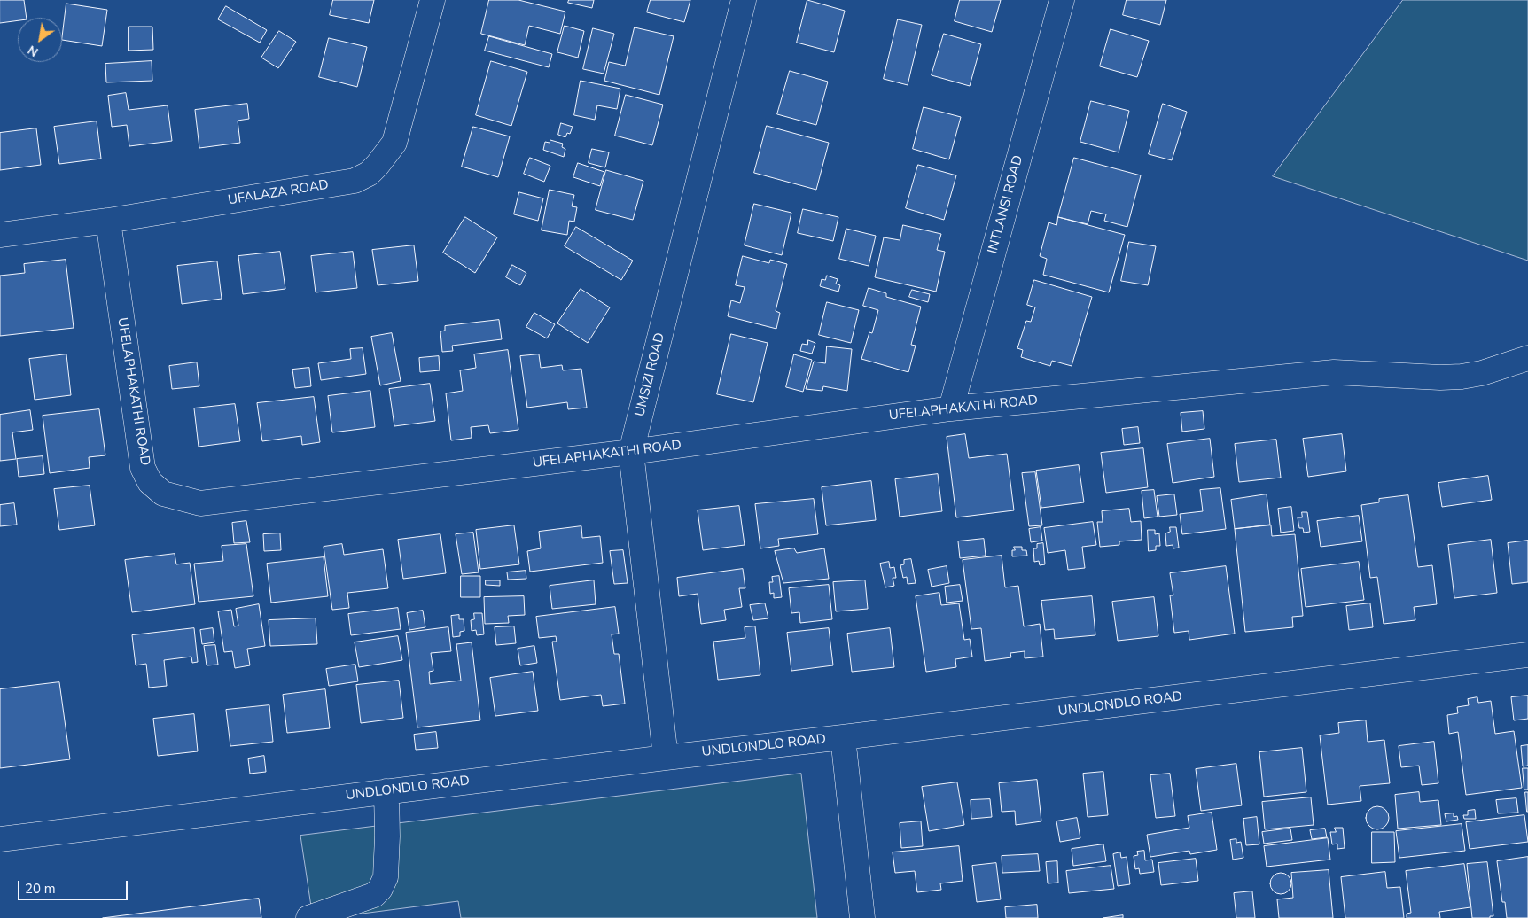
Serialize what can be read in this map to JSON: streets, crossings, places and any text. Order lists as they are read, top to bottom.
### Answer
{
  "streets": {
    "street": [
      "UFALAZA ROAD",
      "INTLANSI ROAD",
      "UMSIZI ROAD",
      "UFELAPHAKATHI ROAD",
      "UNDLONDLO ROAD"
    ]
  },
  "crossings": [
    ["UFALAZA ROAD", "UFELAPHAKATHI ROAD"],
    ["INTLANSI ROAD", "UFELAPHAKATHI ROAD"],
    ["UMSIZI ROAD", "UFELAPHAKATHI ROAD"],
    ["UMSIZI ROAD", "UNDLONDLO ROAD"]
  ],
  "scale_bar": "20 m",
  "north": "bottom left"
}
